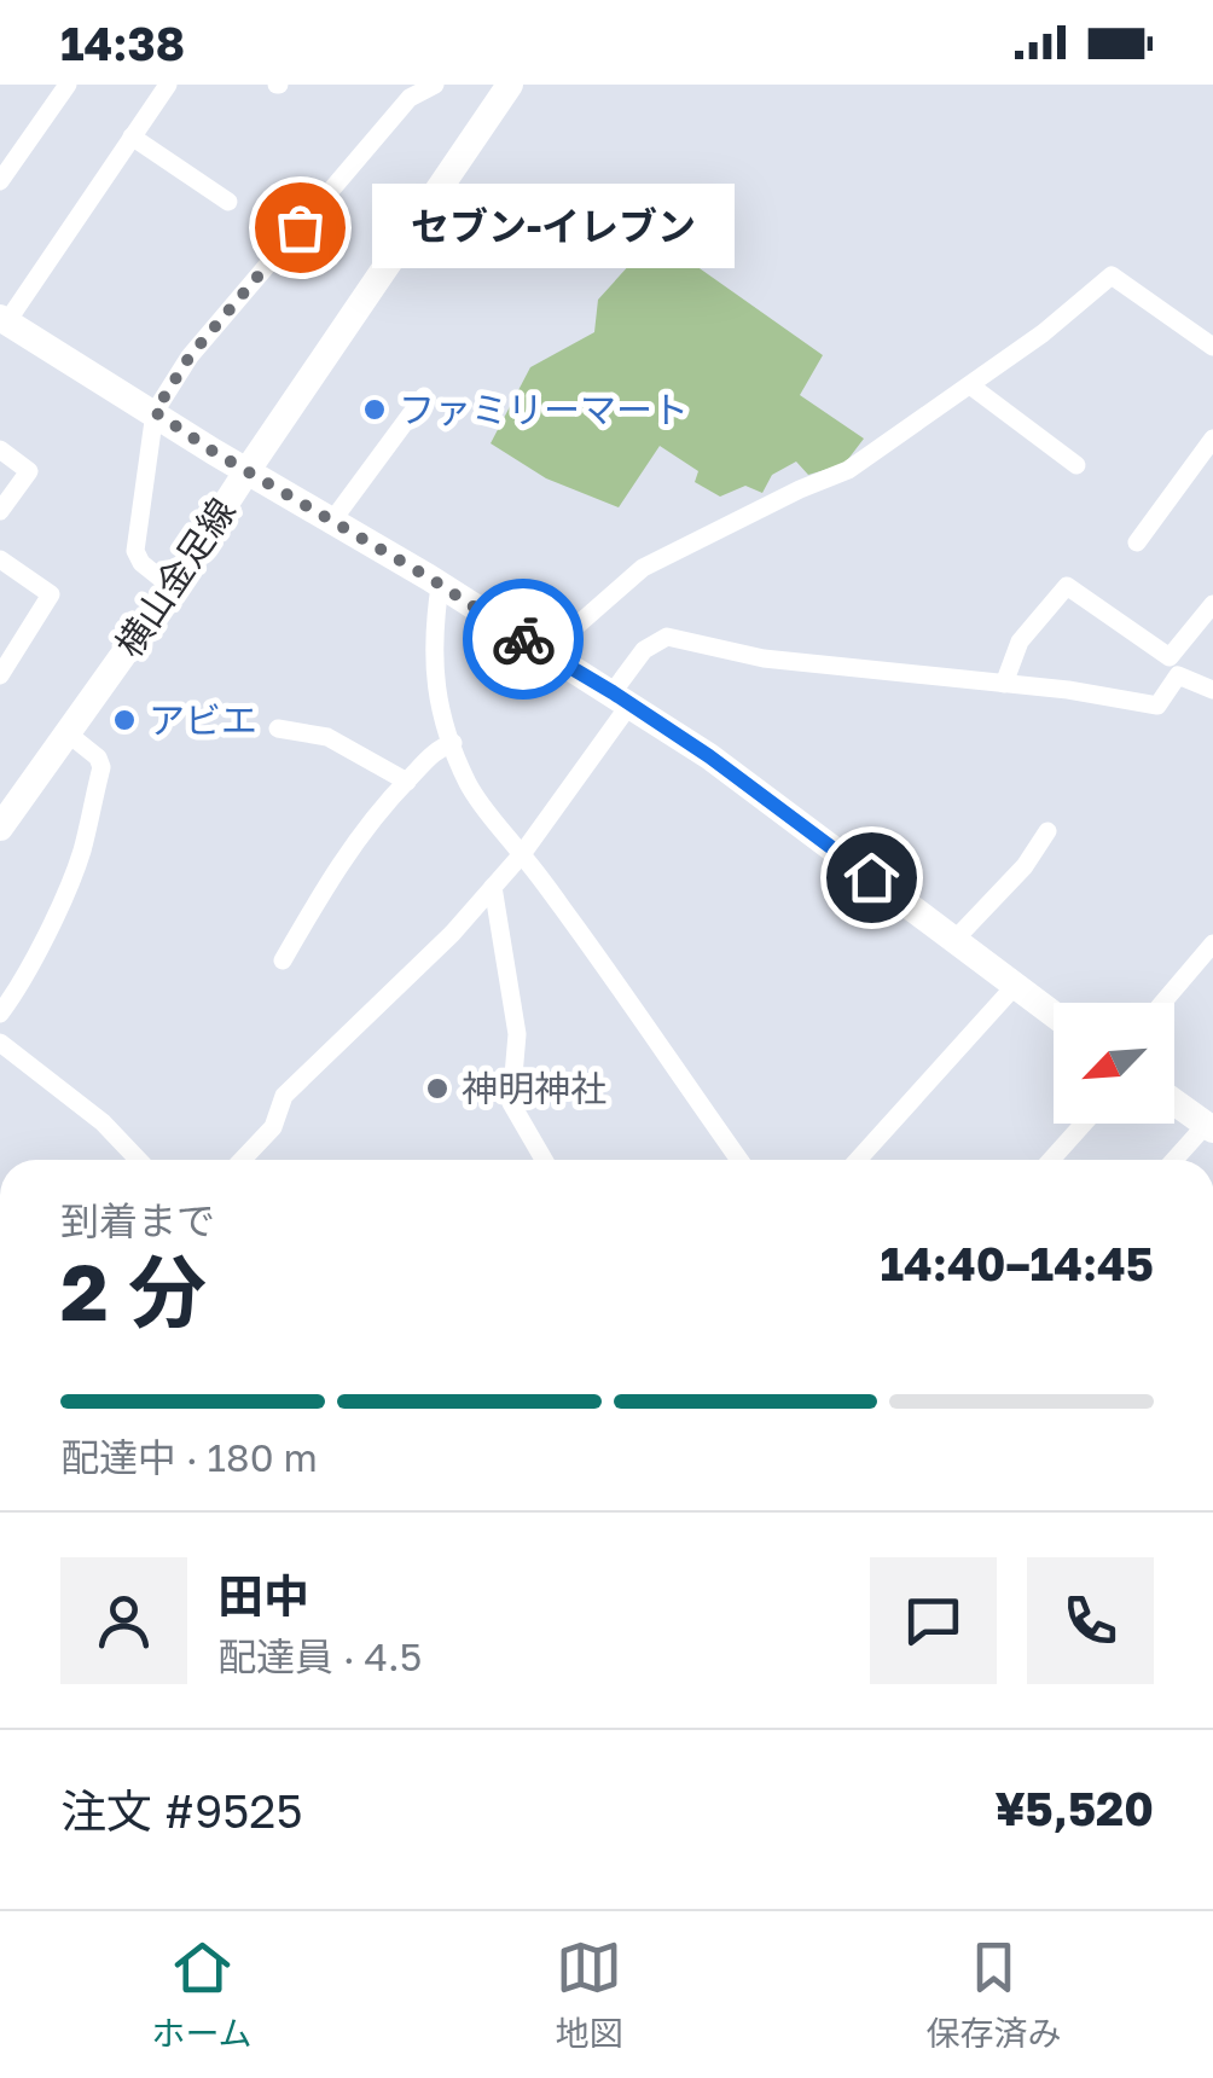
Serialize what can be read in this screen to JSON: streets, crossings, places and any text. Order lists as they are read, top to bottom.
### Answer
{
  "streets": {
    "main road": ["横山金足線"]
  },
  "places": [
    "セブン-イレブン",
    "ファミリーマート",
    "アビエ",
    "神明神社"
  ],
  "north": "bottom left",
  "page": {
    "status": "14:38",
    "bubble": "セブン-イレブン",
    "heading": ["2 分", "到着まで", "14:40–14:45"],
    "panel": [
      "田中",
      "配達員 · 4.5",
      "注文 #9525",
      "¥5,520"
    ],
    "bar": "配達中 · 180 m",
    "tabs": ["ホーム", "地図", "保存済み"]
  }
}
